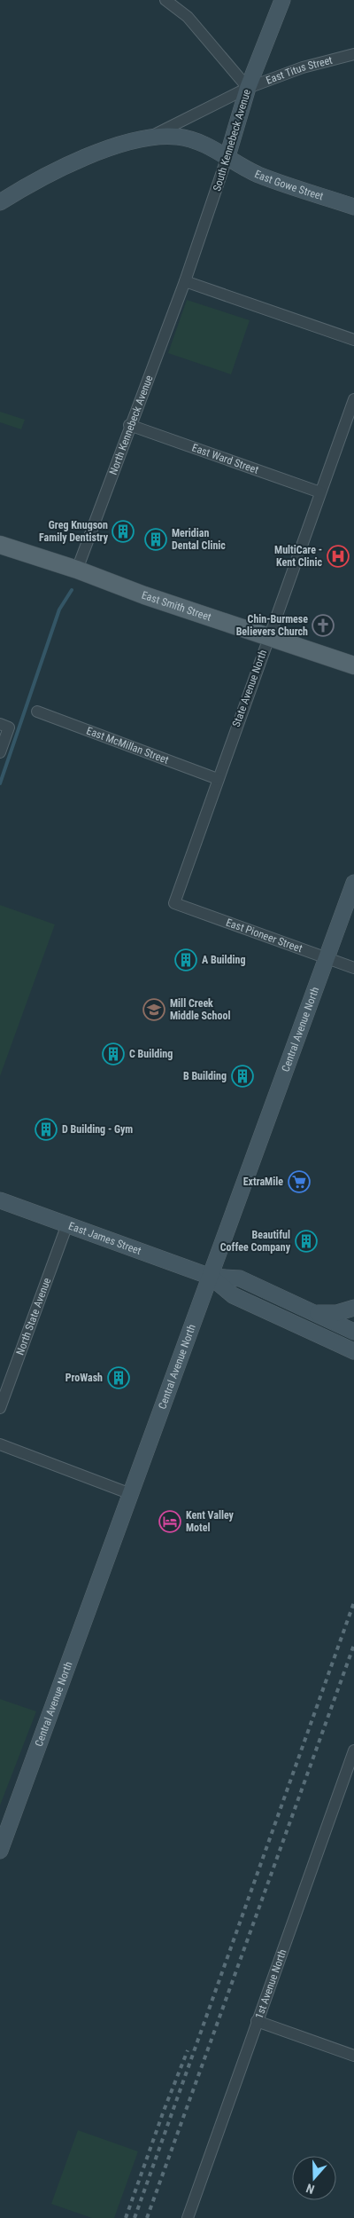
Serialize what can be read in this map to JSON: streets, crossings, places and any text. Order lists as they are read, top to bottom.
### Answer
{
  "streets": {
    "main road": [
      "East Titus Street",
      "South Kennebeck Avenue",
      "East Gowe Street",
      "East Smith Street",
      "Central Avenue North",
      "East James Street"
    ],
    "street": [
      "North Kennebeck Avenue",
      "East Ward Street",
      "State Avenue North",
      "East McMillan Street",
      "East Pioneer Street",
      "North State Avenue",
      "1st Avenue North"
    ]
  },
  "crossings": [
    ["East Titus Street", "South Kennebeck Avenue"],
    ["East Titus Street", "East Gowe Street"],
    ["South Kennebeck Avenue", "East Gowe Street"],
    ["South Kennebeck Avenue", "North Kennebeck Avenue"],
    ["North Kennebeck Avenue", "East Ward Street"],
    ["North Kennebeck Avenue", "East Smith Street"],
    ["East Ward Street", "State Avenue North"],
    ["East Smith Street", "State Avenue North"],
    ["State Avenue North", "East McMillan Street"],
    ["State Avenue North", "East Pioneer Street"],
    ["East Pioneer Street", "Central Avenue North"],
    ["Central Avenue North", "East James Street"],
    ["East James Street", "North State Avenue"]
  ],
  "places": {
    "building": [
      "Greg Knugson Family Dentistry",
      "Meridian Dental Clinic",
      "A Building",
      "C Building",
      "B Building",
      "D Building - Gym",
      "Beautiful Coffee Company",
      "ProWash"
    ],
    "hospital": ["MultiCare - Kent Clinic"],
    "church": ["Chin-Burmese Believers Church"],
    "school or university": ["Mill Creek Middle School"],
    "supermarket": ["ExtraMile"],
    "hotel": ["Kent Valley Motel"]
  },
  "north": "bottom"
}
